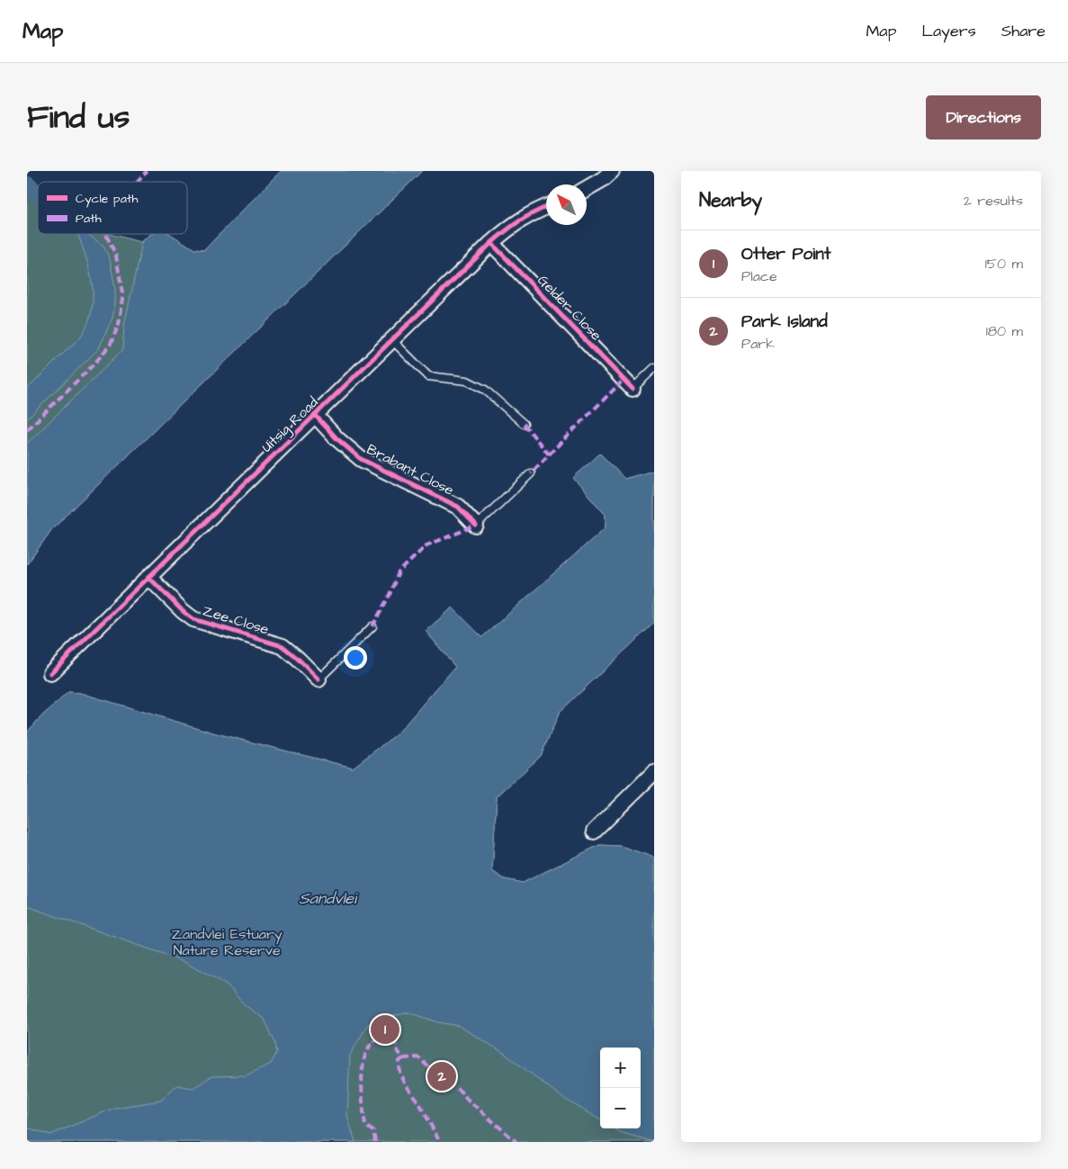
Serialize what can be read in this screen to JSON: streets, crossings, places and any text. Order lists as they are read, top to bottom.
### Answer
{
  "streets": {
    "street": [
      "Gelder Close",
      "Uitsig Road",
      "Brabant Close",
      "Zee Close"
    ]
  },
  "crossings": [
    ["Gelder Close", "Uitsig Road"],
    ["Uitsig Road", "Brabant Close"],
    ["Uitsig Road", "Zee Close"]
  ],
  "water": ["Sandvlei"],
  "parks": ["Zandvlei Estuary Nature Reserve"],
  "legend": ["Cycle path", "Path"],
  "north": "top left",
  "page": {
    "header": "Map",
    "nav": ["Map", "Layers", "Share"],
    "title": "Find us",
    "buttons": "Directions",
    "heading": ["Nearby", "2 results"],
    "list": [
      {
        "mark": "1",
        "name": "Otter Point",
        "note": "Place",
        "value": "150 m"
      },
      {
        "mark": "2",
        "name": "Park Island",
        "note": "Park",
        "value": "180 m"
      }
    ],
    "pins": ["1", "2"],
    "map_buttons": ["+", "−"]
  }
}
